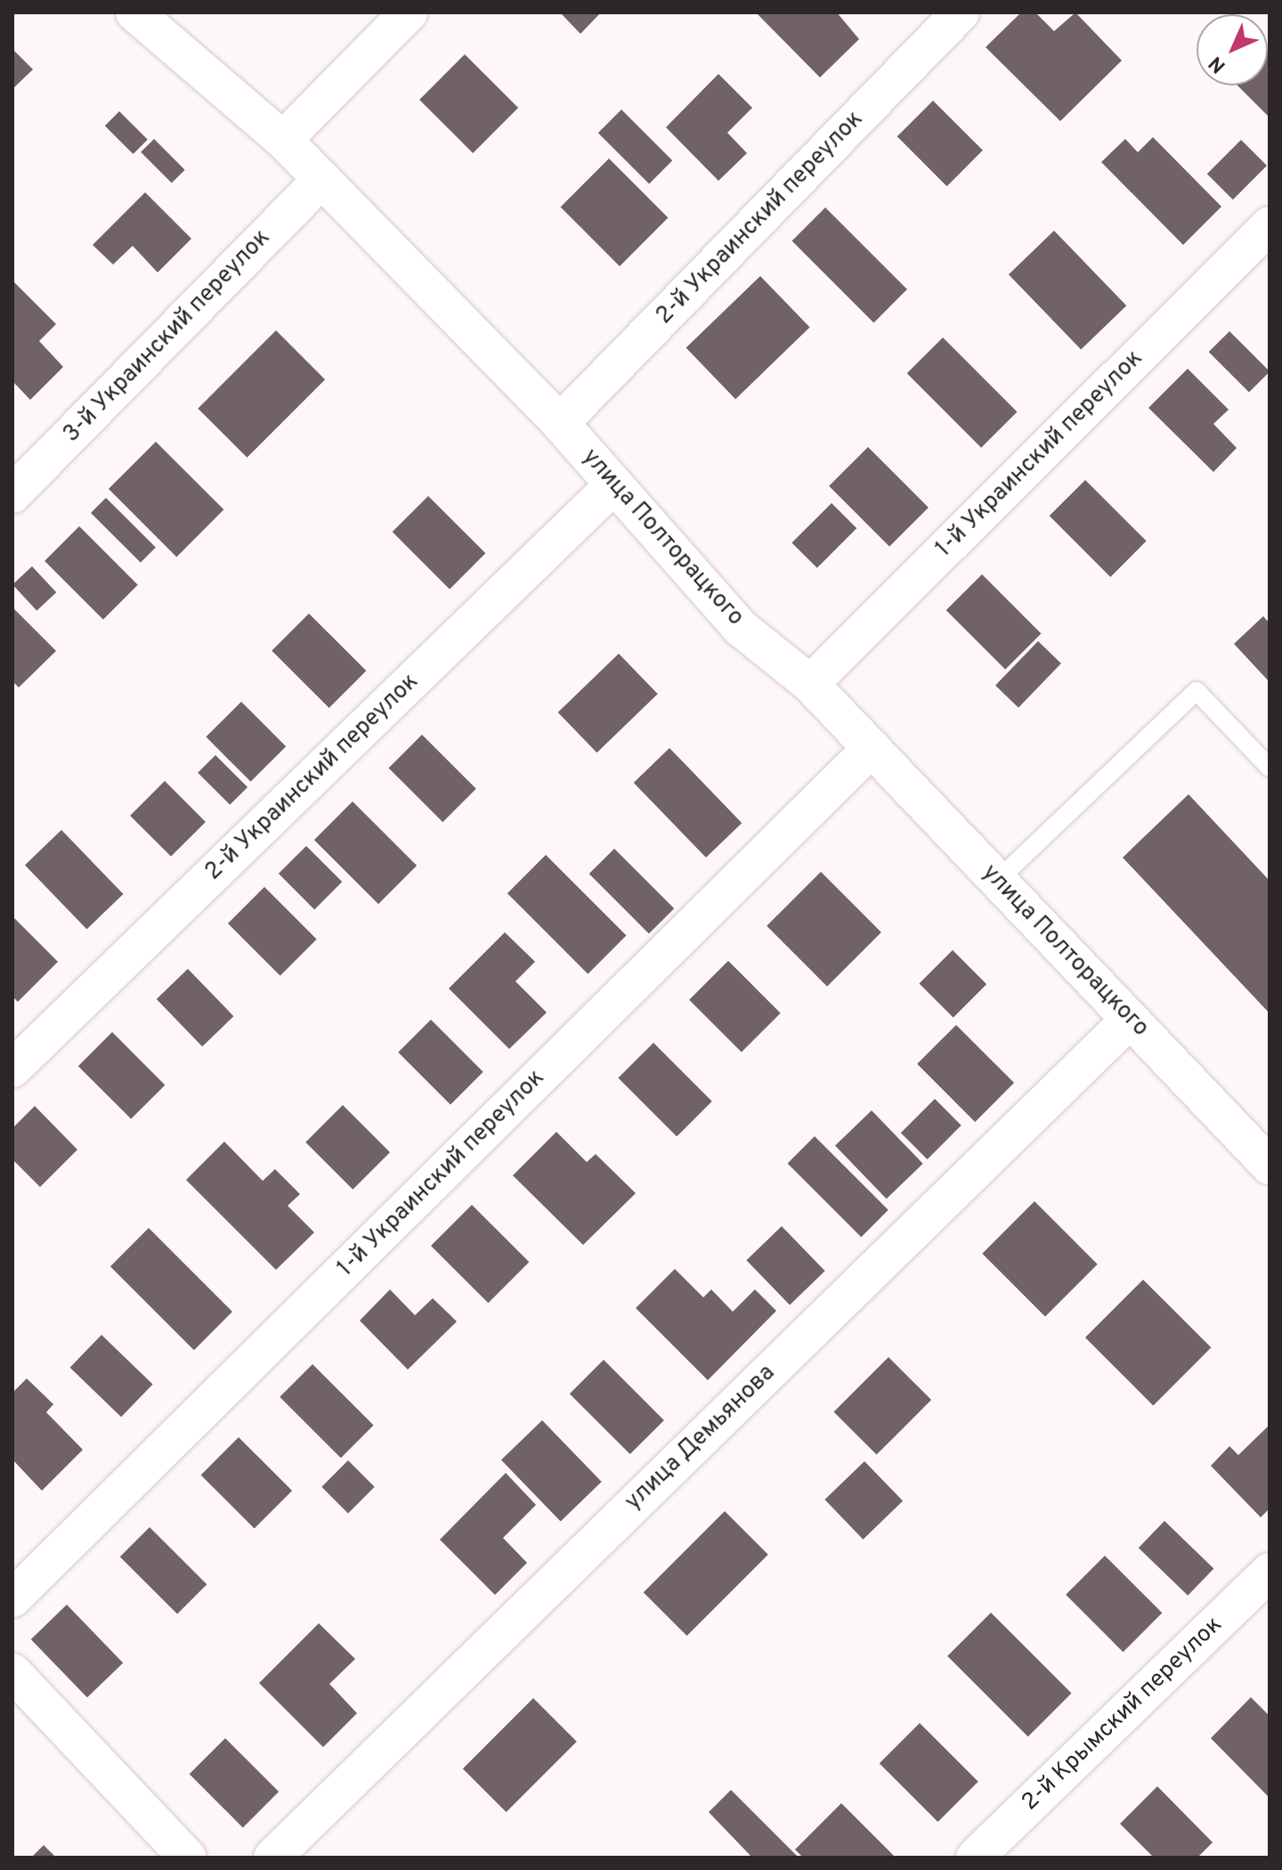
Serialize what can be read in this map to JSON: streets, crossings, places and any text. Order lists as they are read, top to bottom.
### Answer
{
  "streets": {
    "street": [
      "2-й Украинский переулок",
      "3-й Украинский переулок",
      "1-й Украинский переулок",
      "улица Полторацкого",
      "улица Демьянова",
      "2-й Крымский переулок"
    ]
  },
  "crossings": [
    ["2-й Украинский переулок", "улица Полторацкого"],
    ["3-й Украинский переулок", "улица Полторацкого"],
    ["1-й Украинский переулок", "улица Полторацкого"],
    ["улица Полторацкого", "улица Демьянова"]
  ],
  "north": "bottom left"
}
